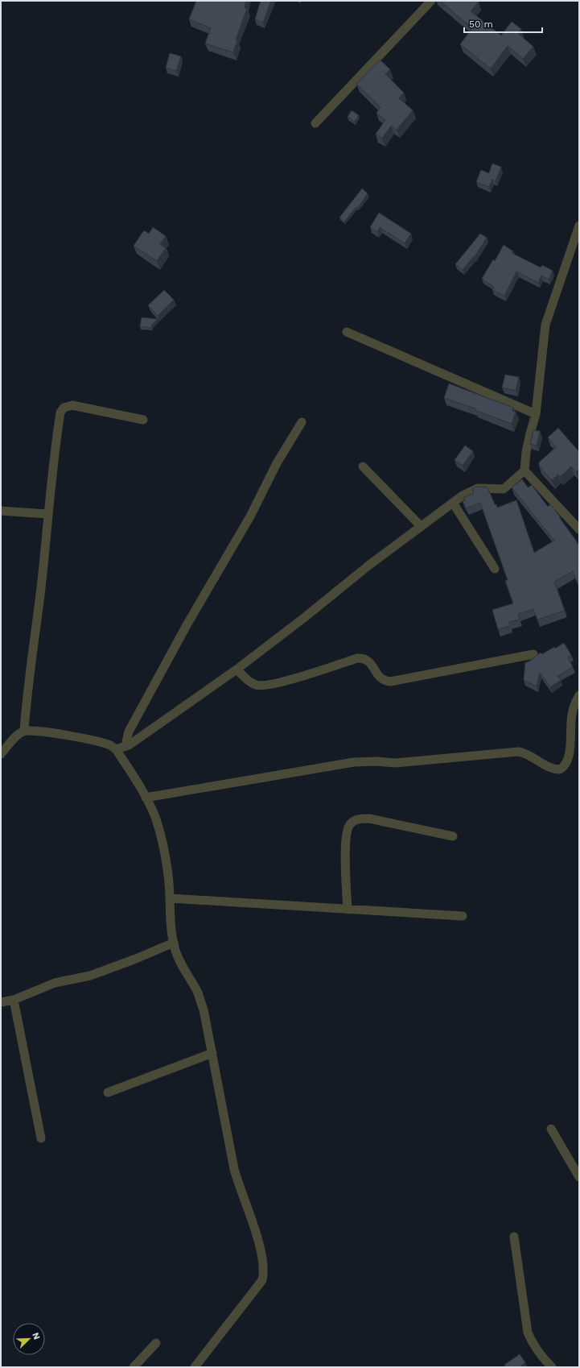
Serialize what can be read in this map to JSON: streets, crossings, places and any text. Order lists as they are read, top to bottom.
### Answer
{
  "scale_bar": "50 m",
  "north": "top right"
}
